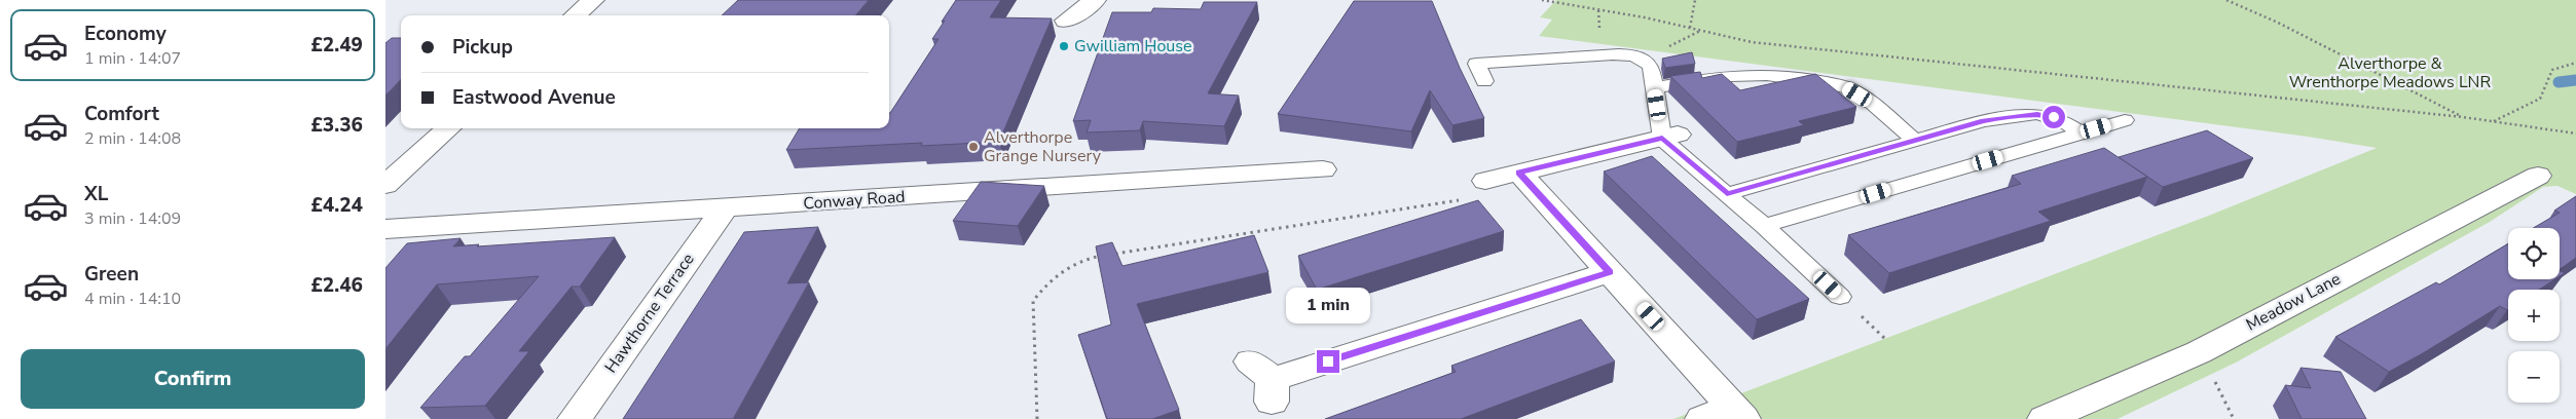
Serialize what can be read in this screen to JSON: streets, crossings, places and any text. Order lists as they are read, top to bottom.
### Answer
{
  "streets": {
    "street": ["Conway Road", "Meadow Lane", "Hawthorne Terrace"]
  },
  "crossings": [
    ["Conway Road", "Hawthorne Terrace"]
  ],
  "parks": ["Alverthorpe & Wrenthorpe Meadows LNR"],
  "places": ["Gwilliam House", "Alverthorpe Grange Nursery"],
  "page": {
    "list": [
      {
        "name": "Economy",
        "note": "1 min · 14:07",
        "value": "£2.49"
      },
      {
        "name": "Comfort",
        "note": "2 min · 14:08",
        "value": "£3.36"
      },
      {
        "name": "XL",
        "note": "3 min · 14:09",
        "value": "£4.24"
      },
      {
        "name": "Green",
        "note": "4 min · 14:10",
        "value": "£2.46"
      }
    ],
    "banner": ["Pickup", "Eastwood Avenue"],
    "map_buttons": ["+", "−"],
    "bubble": "1 min",
    "buttons": "Confirm"
  }
}
